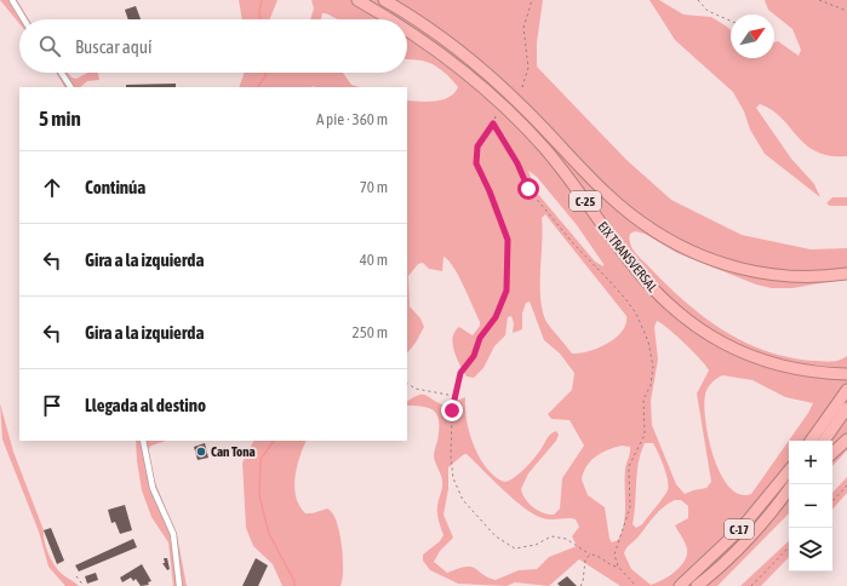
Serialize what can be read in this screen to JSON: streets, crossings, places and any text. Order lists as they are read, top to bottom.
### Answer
{
  "streets": {
    "highway": ["C-25", "EIX TRANSVERSAL", "C-17"]
  },
  "places": ["Can Tona"],
  "north": "top right",
  "page": {
    "search": "Buscar aquí",
    "heading": ["5 min", "A pie · 360 m"],
    "list": [
      ["Continúa", "70 m"],
      ["Gira a la izquierda", "40 m"],
      ["Gira a la izquierda", "250 m"],
      "Llegada al destino"
    ],
    "map_buttons": ["+", "−"]
  }
}
